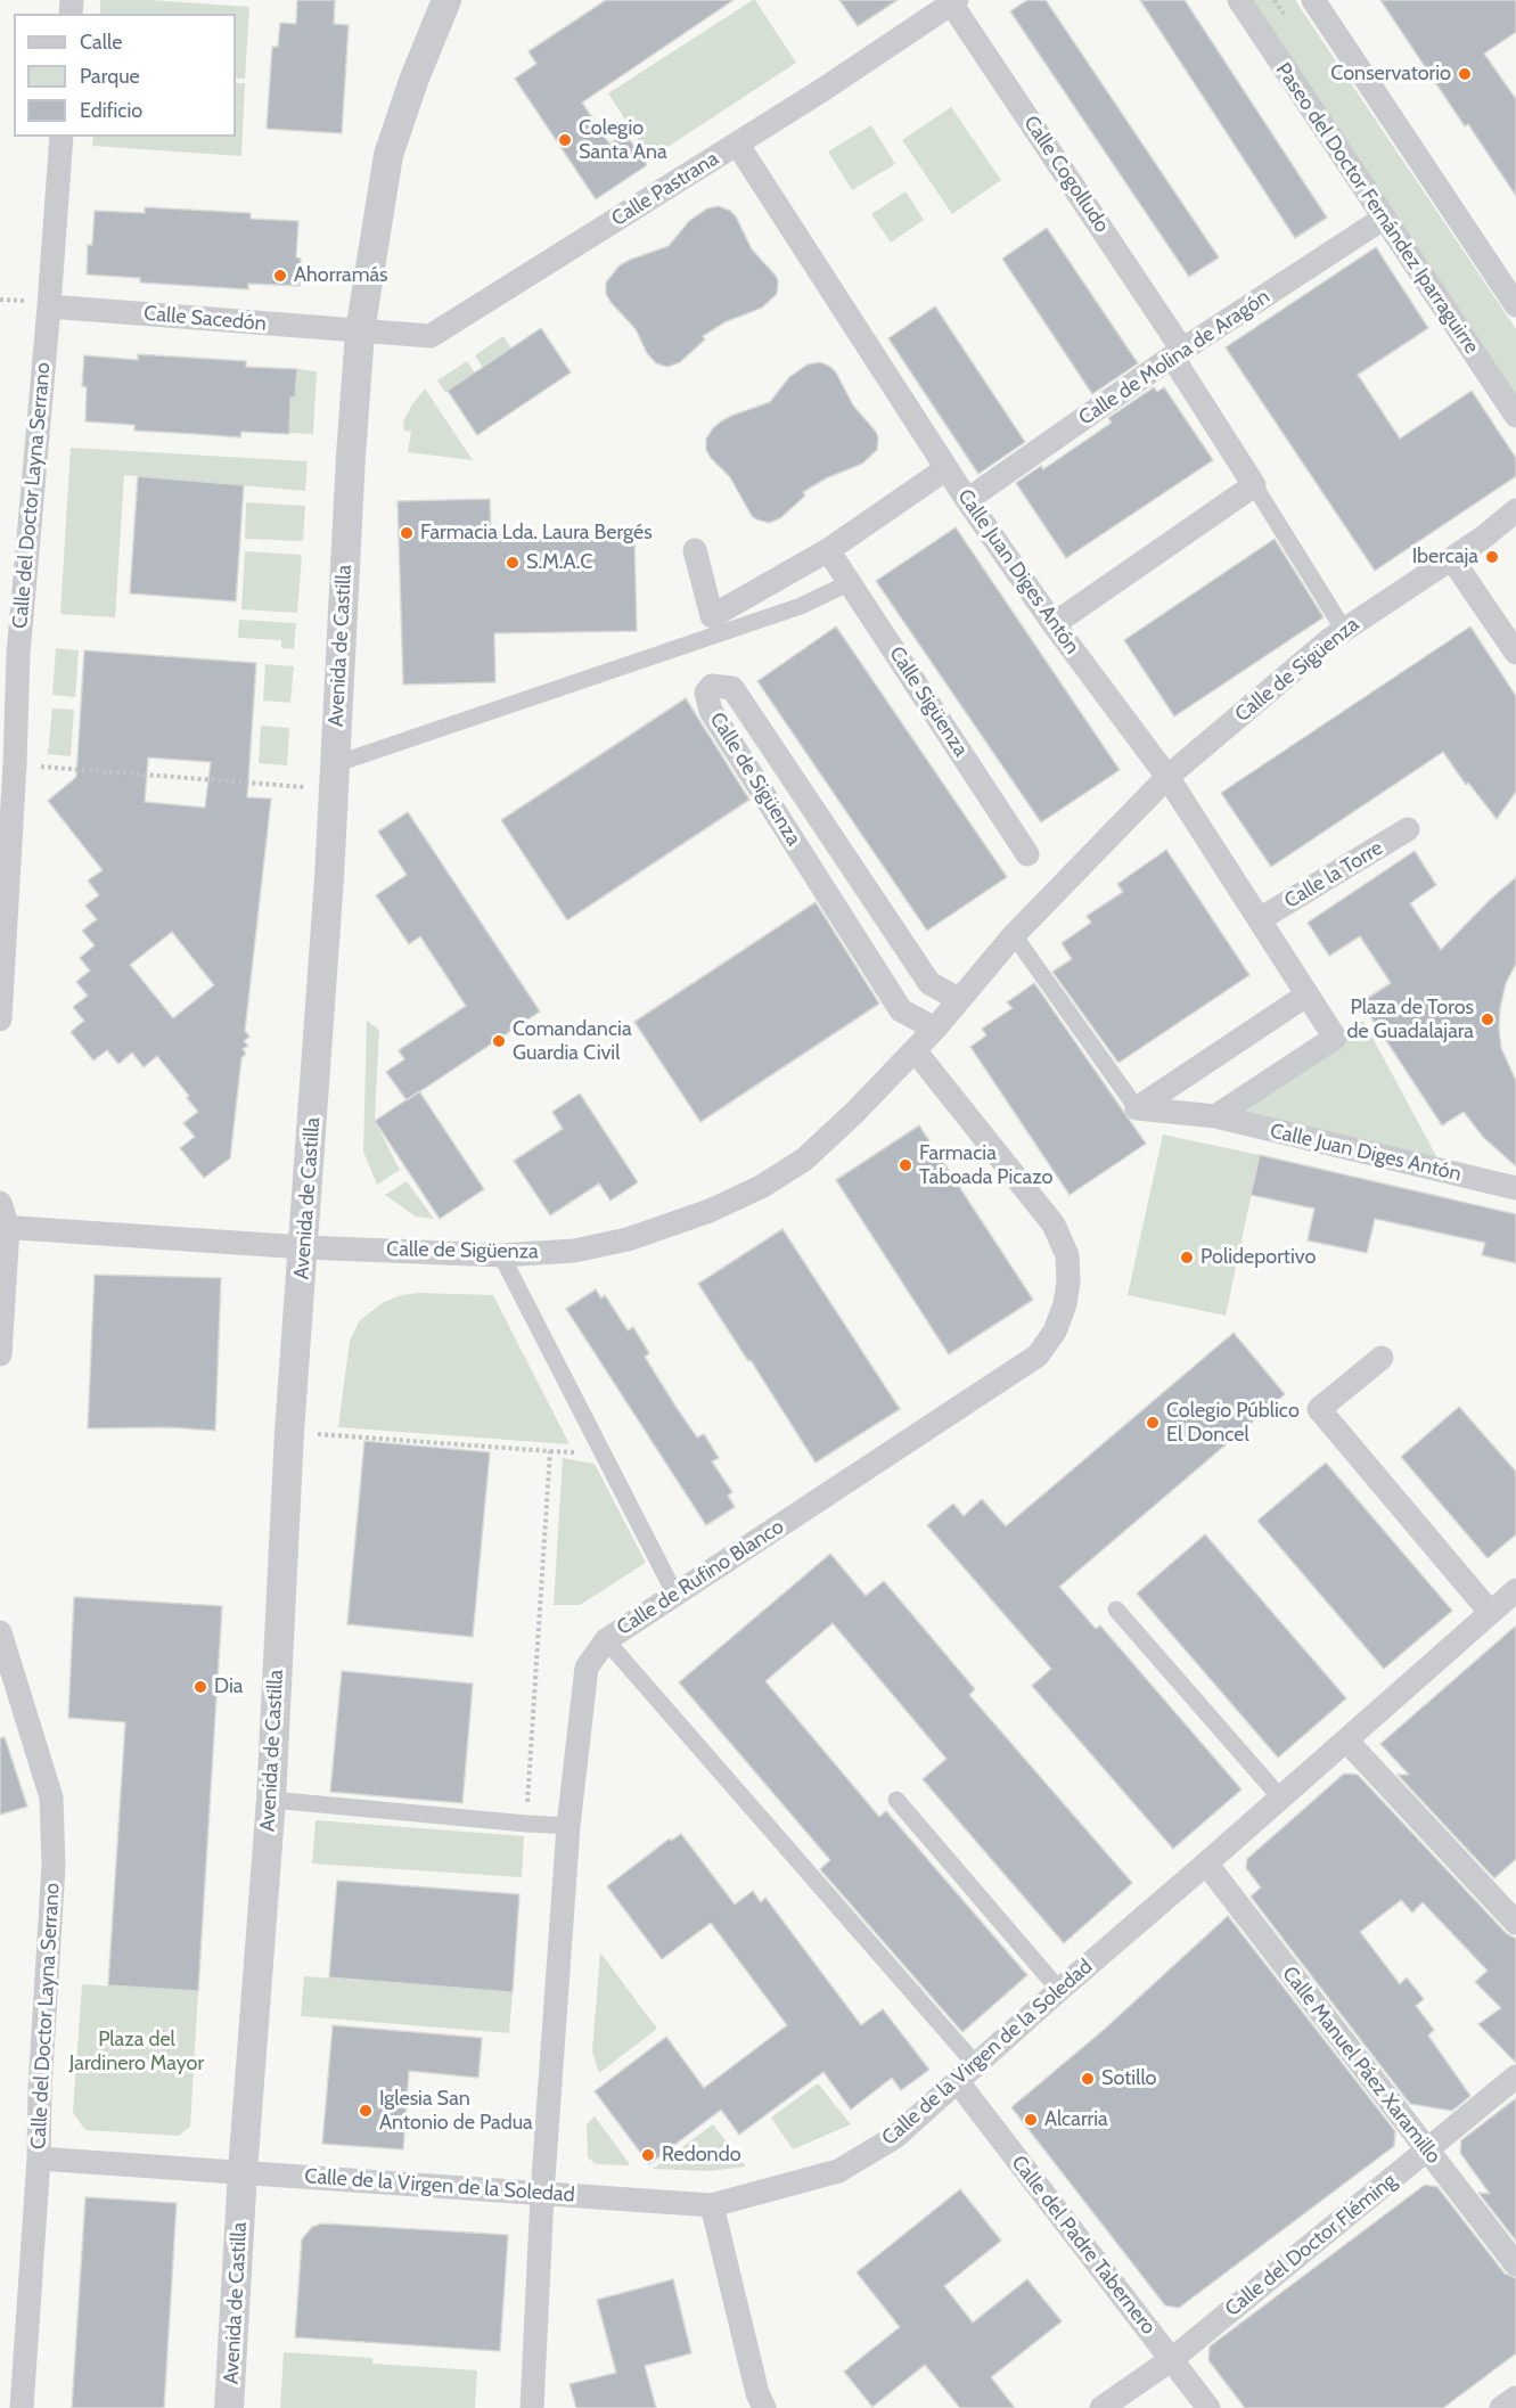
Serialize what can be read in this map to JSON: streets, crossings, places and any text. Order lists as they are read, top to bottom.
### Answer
{
  "streets": {
    "street": [
      "Calle Cogolludo",
      "Calle Pastrana",
      "Paseo del Doctor Fernández Iparraguirre",
      "Calle Sacedón",
      "Calle de Molina de Aragón",
      "Calle del Doctor Layna Serrano",
      "Calle Juan Diges Antón",
      "Avenida de Castilla",
      "Calle de Sigüenza",
      "Calle Sigüenza",
      "Calle la Torre",
      "Calle de Rufino Blanco",
      "Calle de la Virgen de la Soledad",
      "Calle Manuel Páez Xaramillo",
      "Calle del Padre Tabernero",
      "Calle del Doctor Fléming"
    ]
  },
  "crossings": [
    ["Calle Cogolludo", "Calle Pastrana"],
    ["Calle Cogolludo", "Calle de Molina de Aragón"],
    ["Calle Pastrana", "Calle Sacedón"],
    ["Calle Pastrana", "Calle Juan Diges Antón"],
    ["Calle Pastrana", "Avenida de Castilla"],
    ["Paseo del Doctor Fernández Iparraguirre", "Calle de Molina de Aragón"],
    ["Calle Sacedón", "Calle del Doctor Layna Serrano"],
    ["Calle Sacedón", "Avenida de Castilla"],
    ["Calle de Molina de Aragón", "Calle Juan Diges Antón"],
    ["Calle del Doctor Layna Serrano", "Calle de la Virgen de la Soledad"],
    ["Calle Juan Diges Antón", "Calle de Sigüenza"],
    ["Calle Juan Diges Antón", "Calle la Torre"],
    ["Avenida de Castilla", "Calle de Sigüenza"],
    ["Avenida de Castilla", "Calle de la Virgen de la Soledad"],
    ["Calle de Sigüenza", "Calle de Rufino Blanco"],
    ["Calle de Rufino Blanco", "Calle de la Virgen de la Soledad"],
    ["Calle de la Virgen de la Soledad", "Calle Manuel Páez Xaramillo"],
    ["Calle de la Virgen de la Soledad", "Calle del Padre Tabernero"],
    ["Calle Manuel Páez Xaramillo", "Calle del Doctor Fléming"],
    ["Calle del Padre Tabernero", "Calle del Doctor Fléming"]
  ],
  "parks": ["Plaza del Jardinero Mayor"],
  "places": [
    "Conservatorio",
    "Colegio Santa Ana",
    "Ahorramás",
    "Farmacia Lda. Laura Bergés",
    "Ibercaja",
    "S.M.A.C",
    "Plaza de Toros de Guadalajara",
    "Comandancia Guardia Civil",
    "Farmacia Taboada Picazo",
    "Polideportivo",
    "Colegio Público El Doncel",
    "Dia",
    "Sotillo",
    "Iglesia San Antonio de Padua",
    "Alcarria",
    "Redondo"
  ],
  "legend": ["Calle", "Parque", "Edificio"]
}
